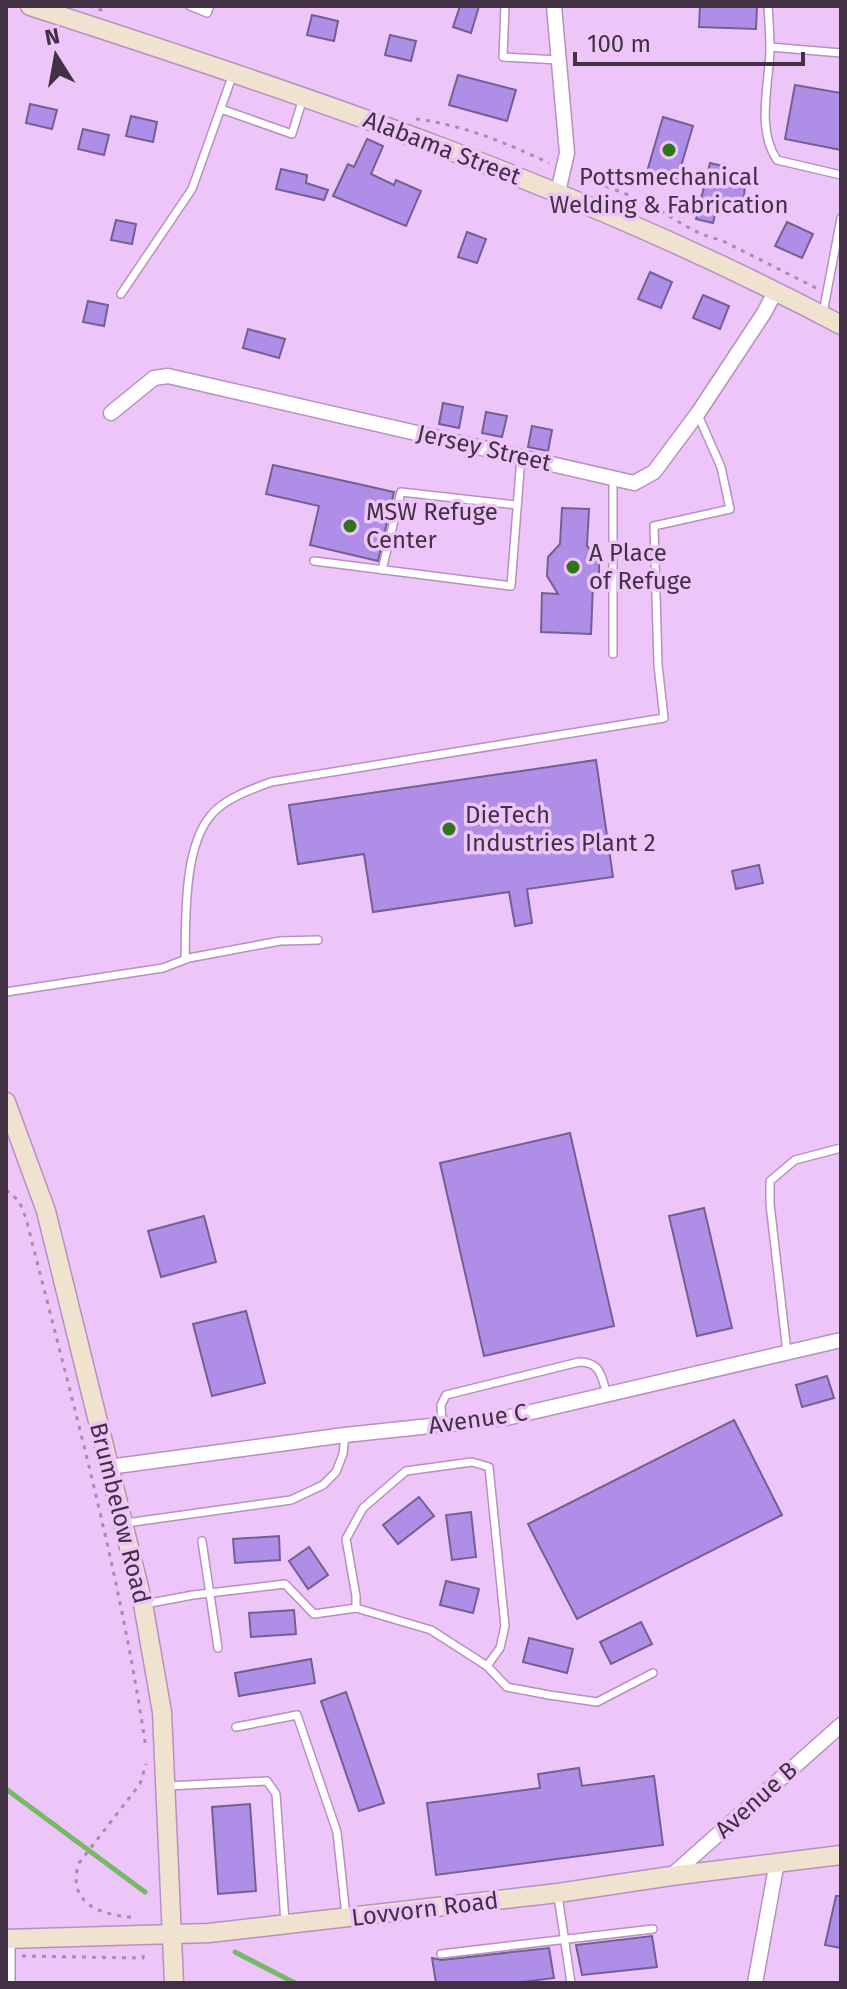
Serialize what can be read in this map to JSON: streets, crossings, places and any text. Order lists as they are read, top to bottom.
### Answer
{
  "streets": {
    "street": [
      "Alabama Street",
      "Jersey Street",
      "Avenue C",
      "Brumbelow Road",
      "Avenue B",
      "Lovvorn Road"
    ]
  },
  "crossings": [
    ["Alabama Street", "Jersey Street"],
    ["Avenue C", "Brumbelow Road"],
    ["Brumbelow Road", "Lovvorn Road"],
    ["Avenue B", "Lovvorn Road"]
  ],
  "places": [
    "Pottsmechanical Welding & Fabrication",
    "MSW Refuge Center",
    "A Place of Refuge",
    "DieTech Industries Plant 2"
  ],
  "scale_bar": "100 m",
  "north": "top"
}
